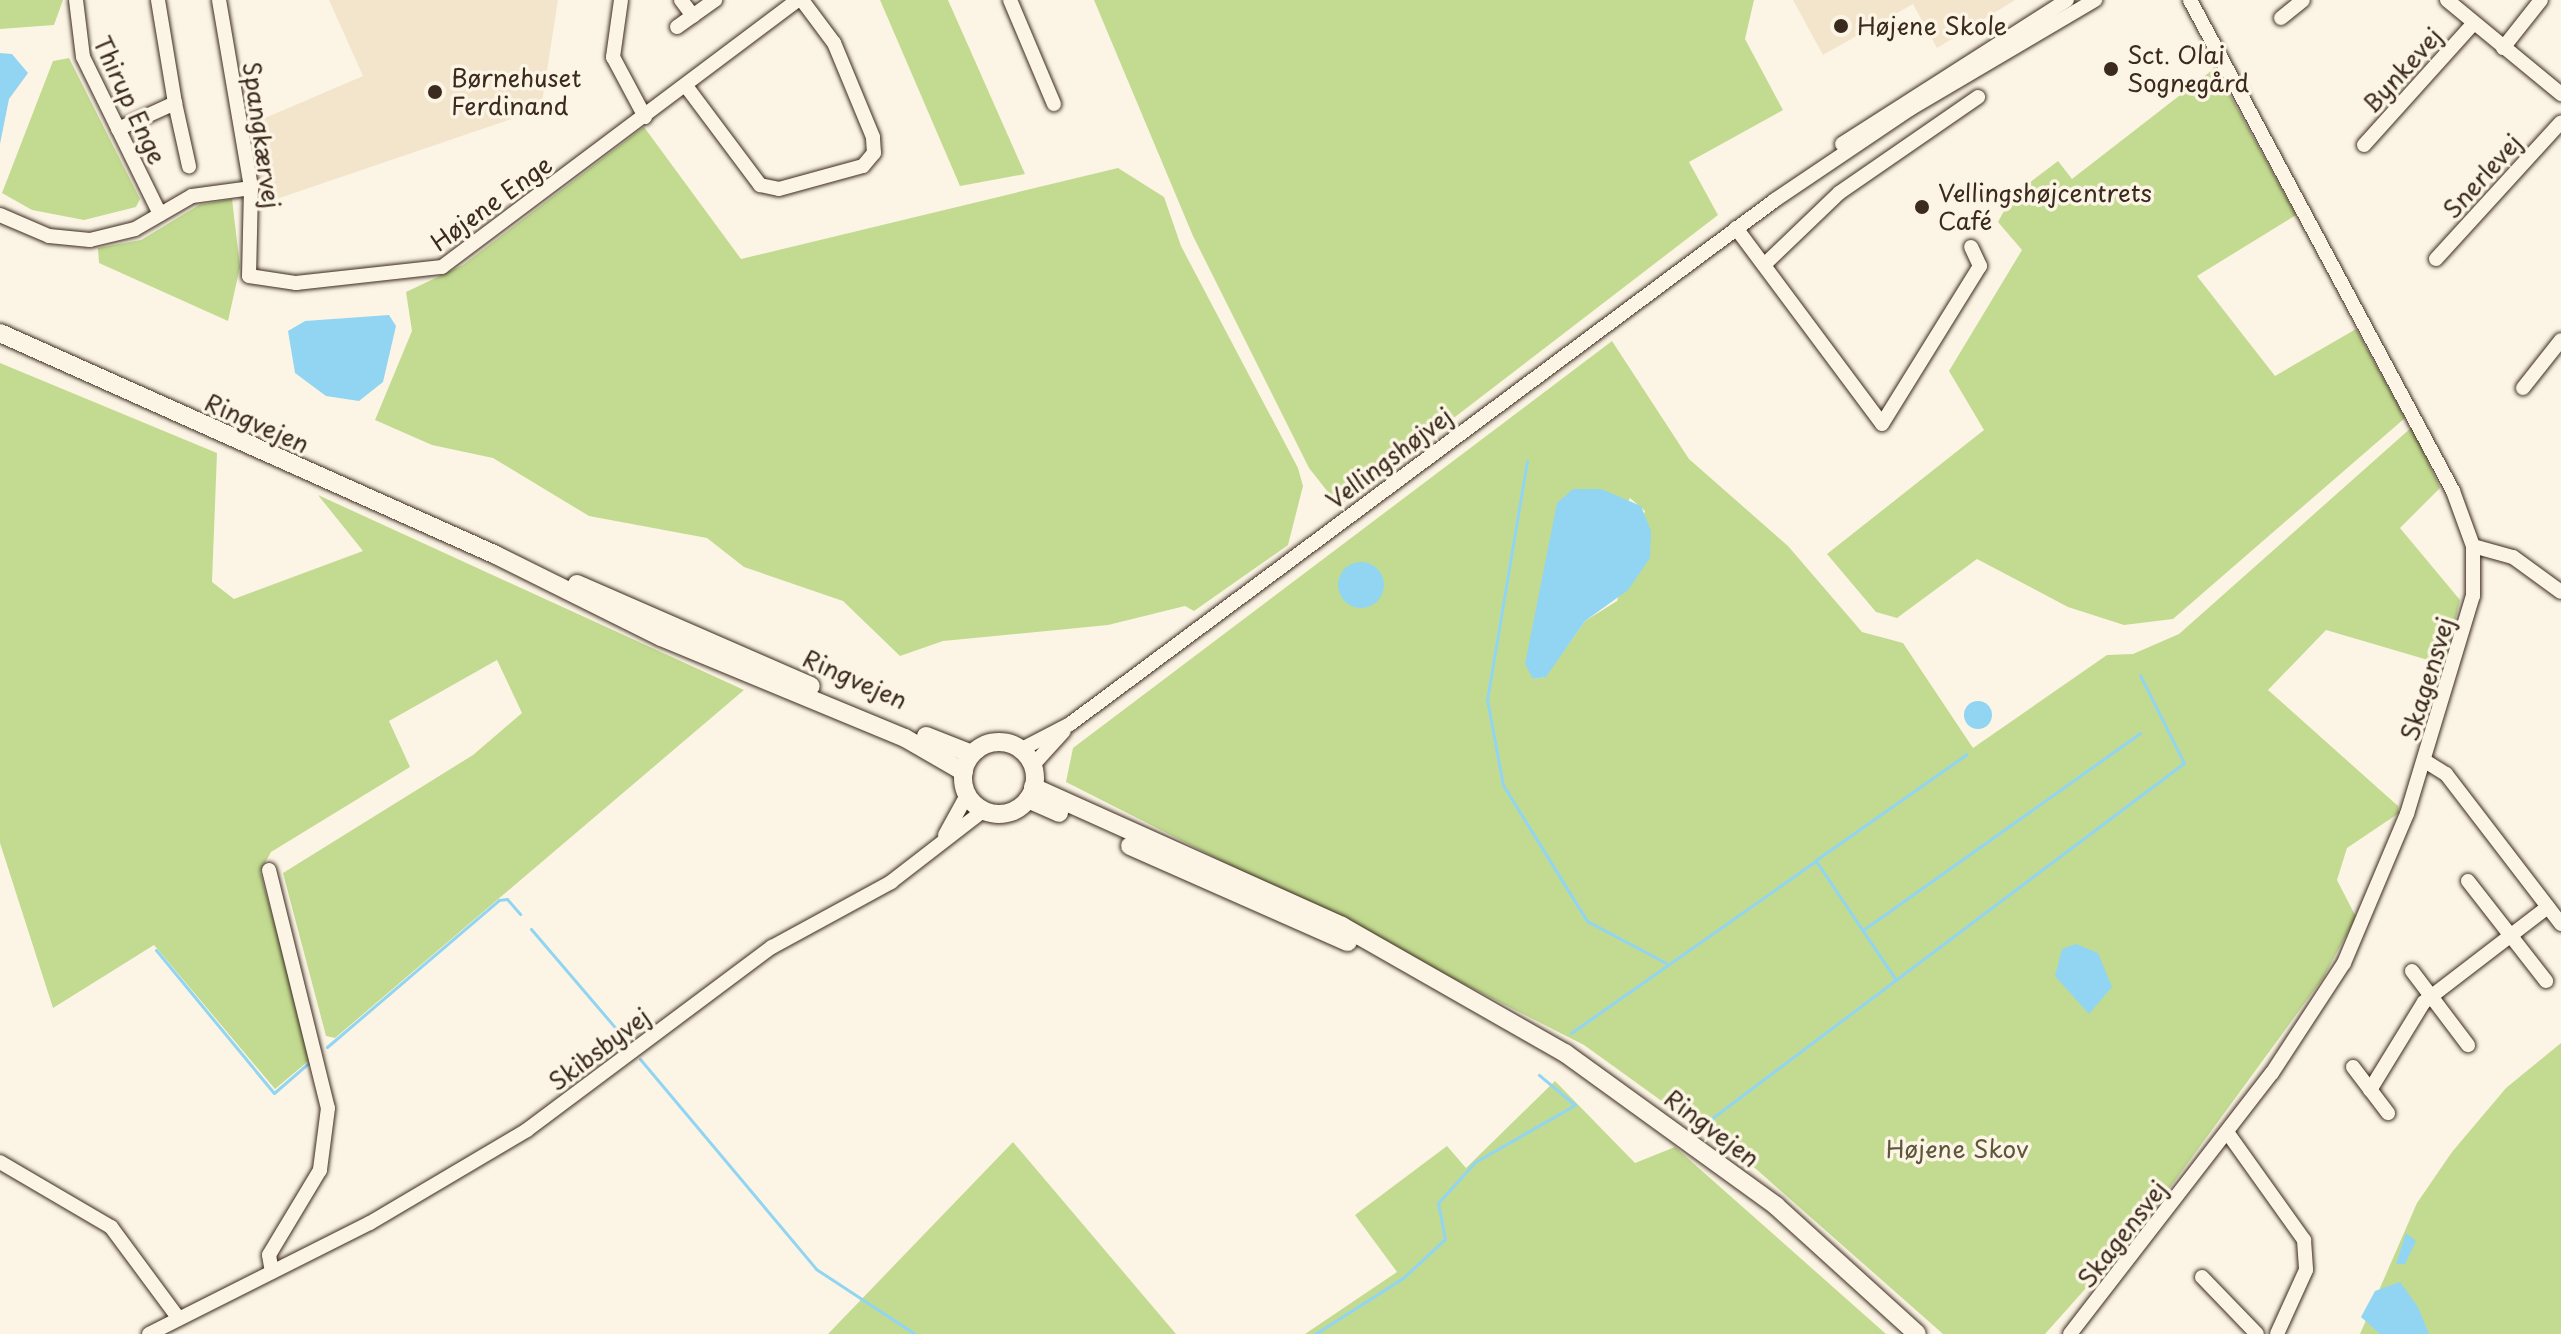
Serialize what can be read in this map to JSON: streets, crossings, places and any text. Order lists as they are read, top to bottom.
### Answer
{
  "streets": {
    "main road": ["Ringvejen"],
    "street": [
      "Bynkevej",
      "Thirup Enge",
      "Spangkærvej",
      "Snerlevej",
      "Højene Enge",
      "Vellingshøjvej",
      "Skagensvej",
      "Skibsbyvej"
    ]
  },
  "crossings": [
    ["Spangkærvej", "Højene Enge"],
    ["Ringvejen", "Vellingshøjvej"],
    ["Ringvejen", "Skibsbyvej"],
    ["Vellingshøjvej", "Skibsbyvej"]
  ],
  "parks": ["Højene Skov"],
  "places": [
    "Højene Skole",
    "Sct. Olai Sognegård",
    "Børnehuset Ferdinand",
    "Vellingshøjcentrets Café"
  ]
}
